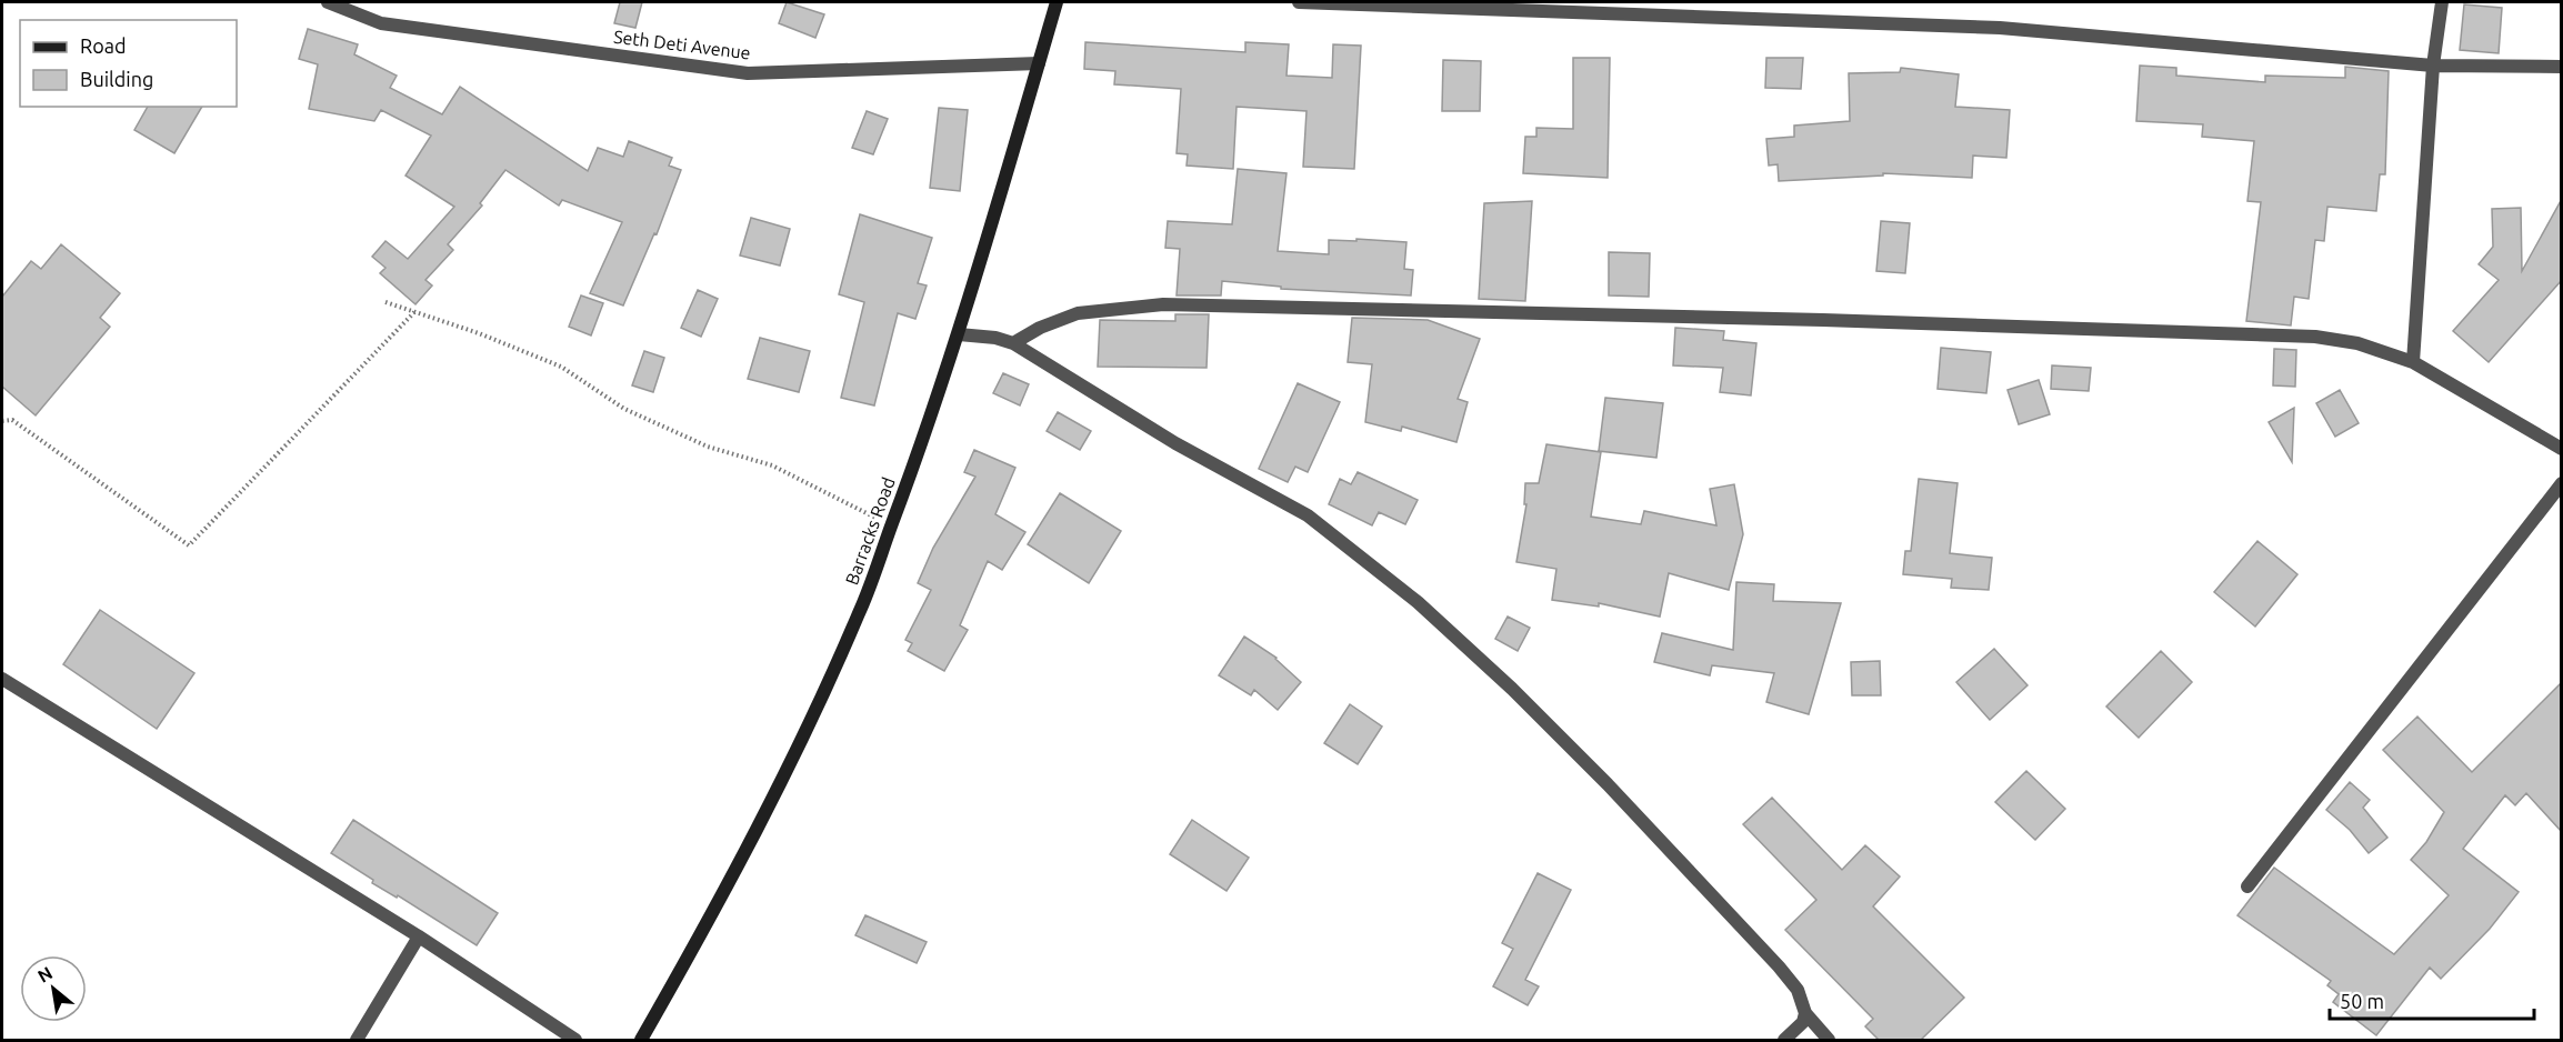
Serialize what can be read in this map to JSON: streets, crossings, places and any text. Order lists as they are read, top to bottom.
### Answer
{
  "streets": {
    "street": ["Seth Deti Avenue", "Barracks Road"]
  },
  "crossings": [
    ["Seth Deti Avenue", "Barracks Road"]
  ],
  "legend": ["Road", "Building"],
  "scale_bar": "50 m",
  "north": "top left"
}
